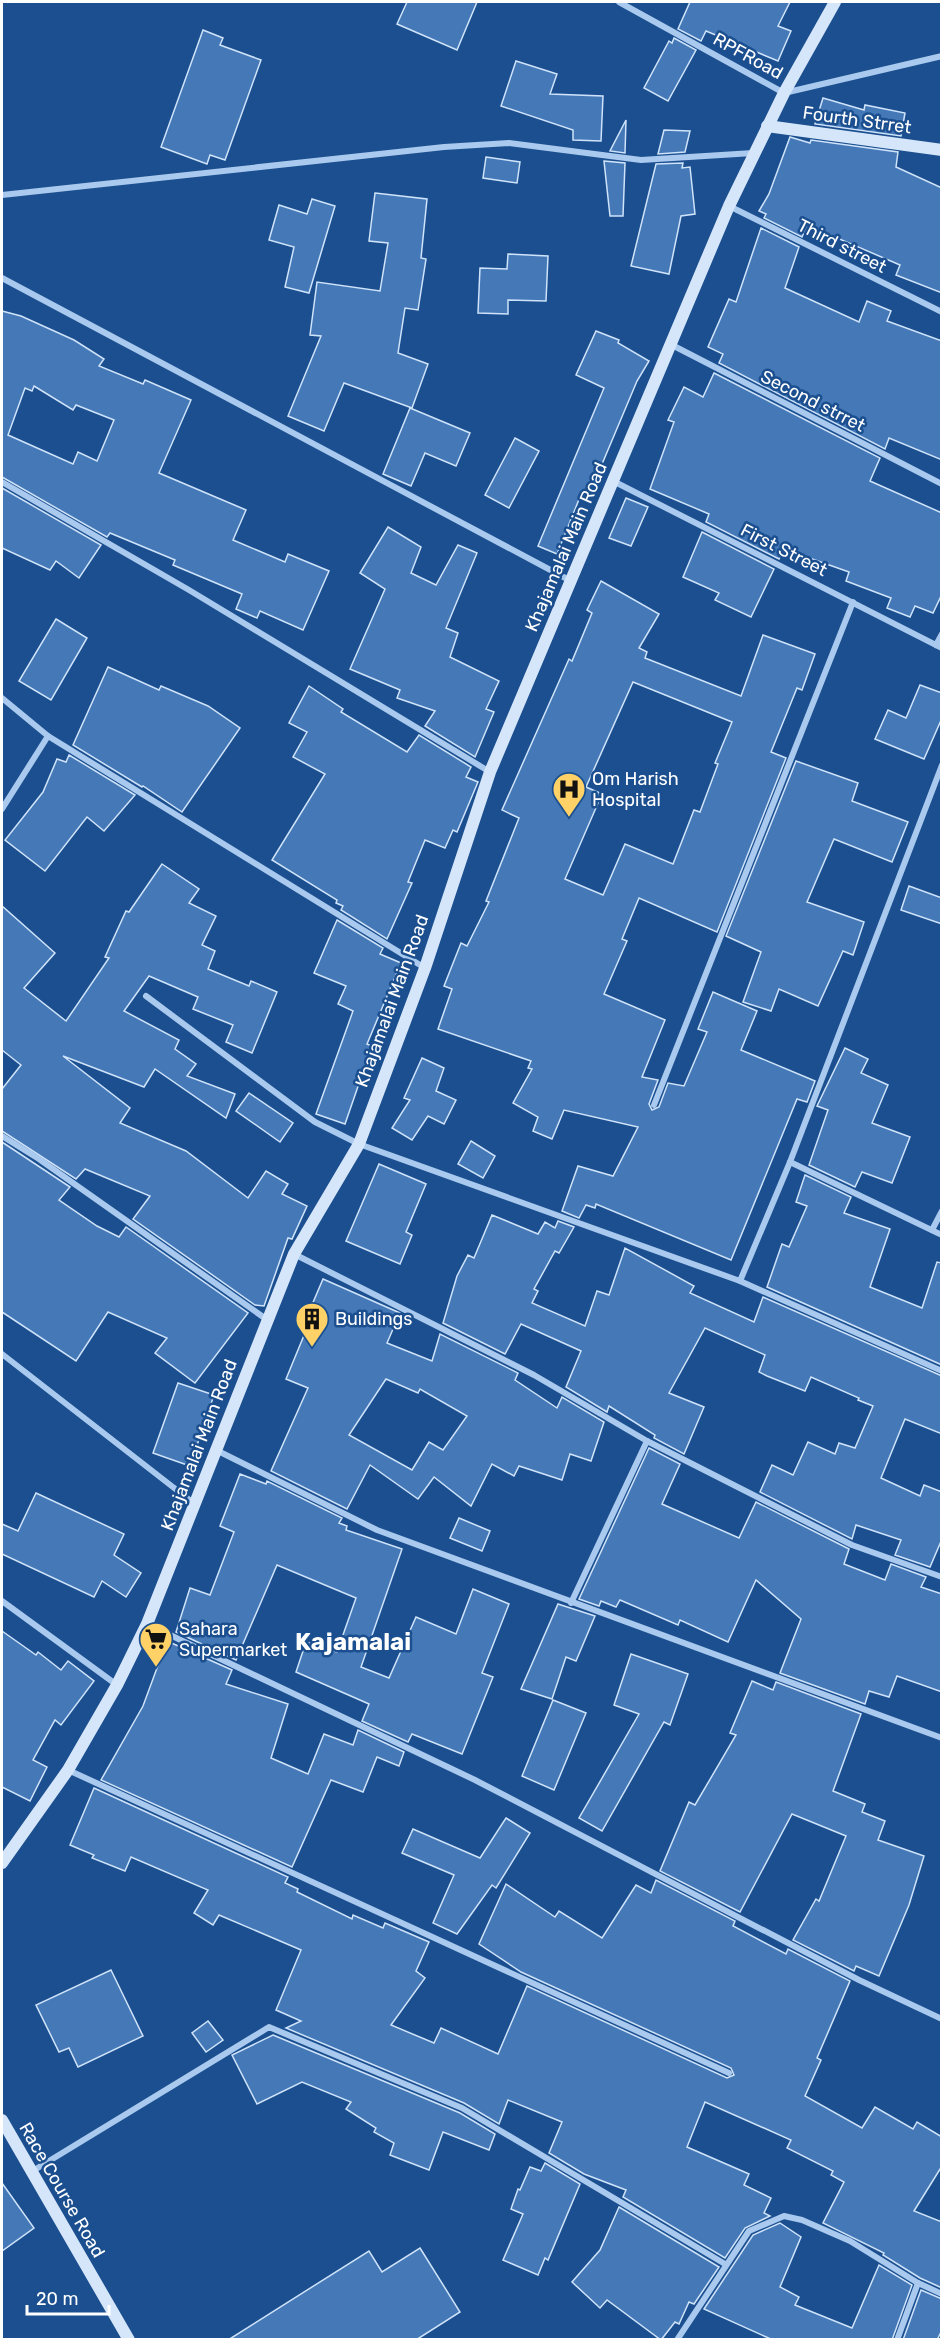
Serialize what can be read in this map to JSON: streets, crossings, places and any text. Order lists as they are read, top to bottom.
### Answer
{
  "streets": {
    "main road": ["Fourth Strret", "Khajamalai Main Road", "Race Course Road"],
    "street": [
      "RPFRoad",
      "Third street",
      "Second strret",
      "First Street"
    ]
  },
  "crossings": [
    ["RPFRoad", "Khajamalai Main Road"],
    ["Fourth Strret", "Khajamalai Main Road"],
    ["Third street", "Khajamalai Main Road"],
    ["Second strret", "Khajamalai Main Road"],
    ["Khajamalai Main Road", "First Street"]
  ],
  "districts": ["Kajamalai"],
  "places": {
    "hospital": ["Om Harish Hospital"],
    "building": ["Buildings"],
    "supermarket": ["Sahara Supermarket"]
  },
  "scale_bar": "20 m"
}
